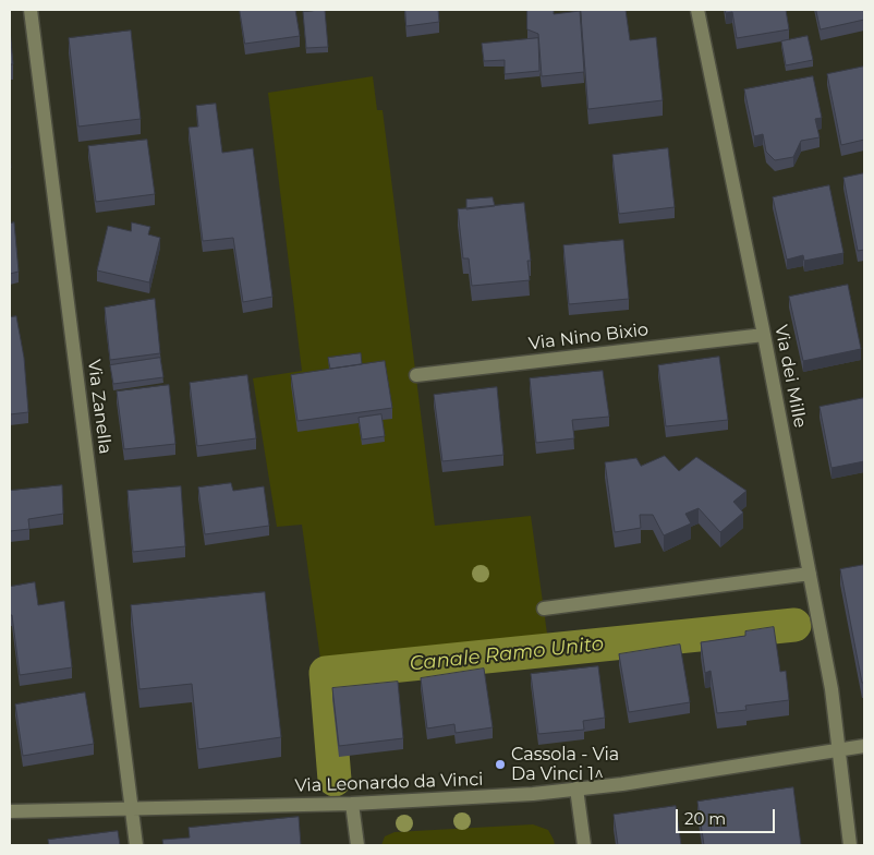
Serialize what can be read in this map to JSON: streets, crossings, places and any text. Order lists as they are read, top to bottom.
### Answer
{
  "streets": {
    "street": [
      "Via Nino Bixio",
      "Via dei Mille",
      "Via Zanella",
      "Via Leonardo da Vinci"
    ]
  },
  "crossings": [
    ["Via Nino Bixio", "Via dei Mille"],
    ["Via dei Mille", "Via Leonardo da Vinci"],
    ["Via Zanella", "Via Leonardo da Vinci"]
  ],
  "water": ["Canale Ramo Unito"],
  "places": ["Cassola - Via Da Vinci 1^"],
  "scale_bar": "20 m"
}
